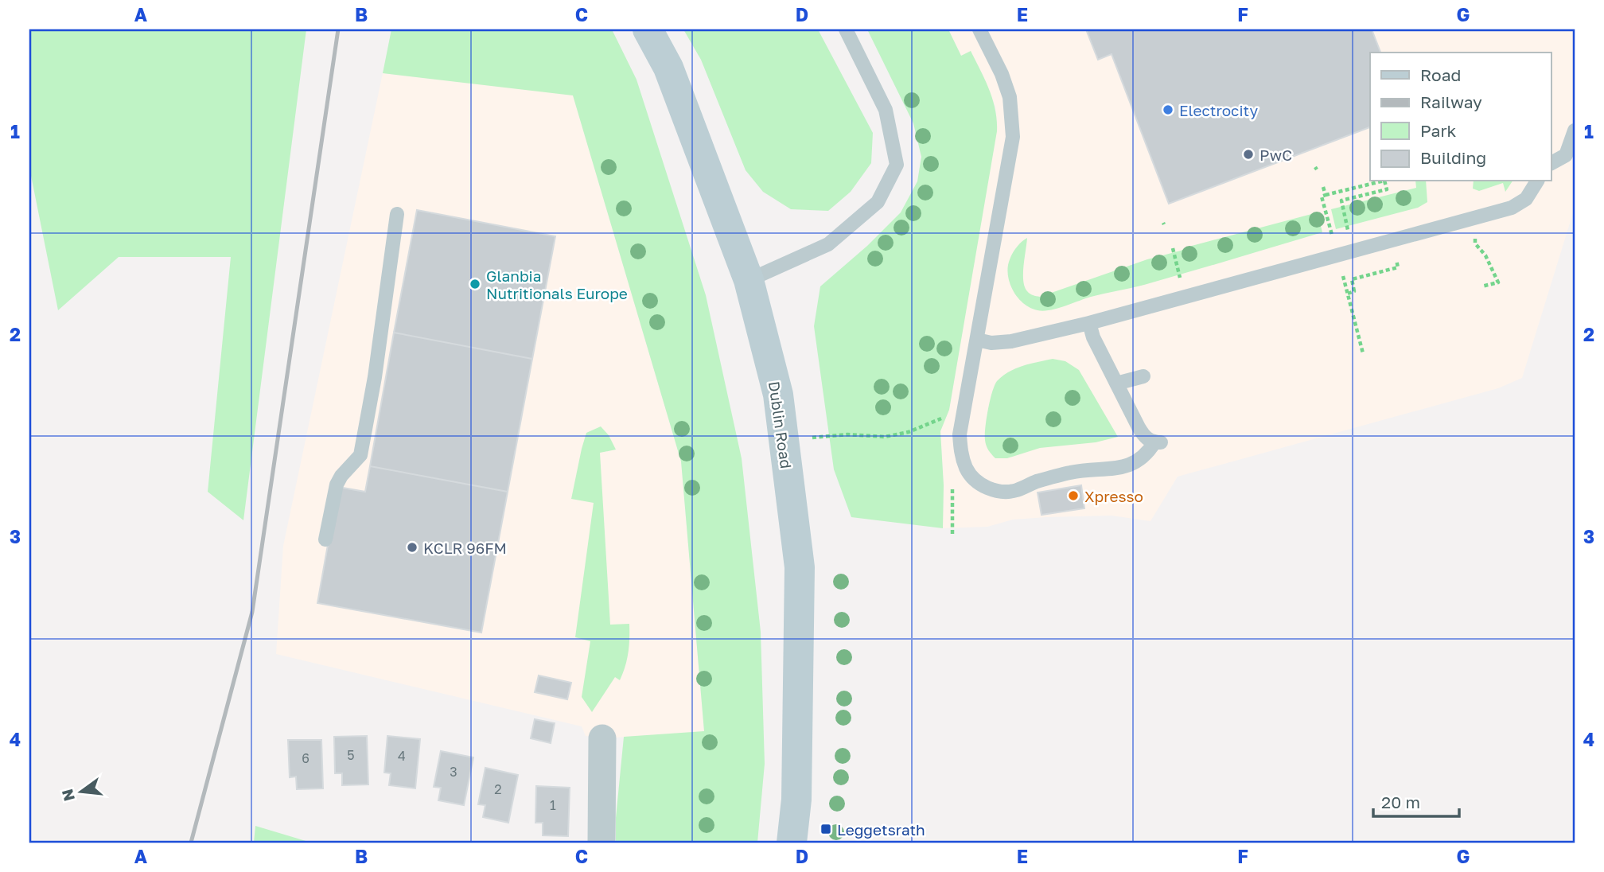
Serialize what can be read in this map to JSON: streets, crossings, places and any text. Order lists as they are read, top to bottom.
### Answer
{
  "streets": {
    "main road": ["Dublin Road"]
  },
  "places": {
    "other": [
      "Electrocity",
      "PwC",
      "Glanbia Nutritionals Europe",
      "Xpresso",
      "KCLR 96FM"
    ],
    "transit": ["Leggetsrath"]
  },
  "house_numbers": [
    "5",
    "4",
    "6",
    "3",
    "2",
    "1"
  ],
  "legend": [
    "Road",
    "Railway",
    "Park",
    "Building"
  ],
  "scale_bar": "20 m",
  "north": "left",
  "grid": {
    "columns": [
      "A",
      "B",
      "C",
      "D",
      "E",
      "F",
      "G"
    ],
    "rows": [
      "1",
      "2",
      "3",
      "4"
    ]
  }
}
